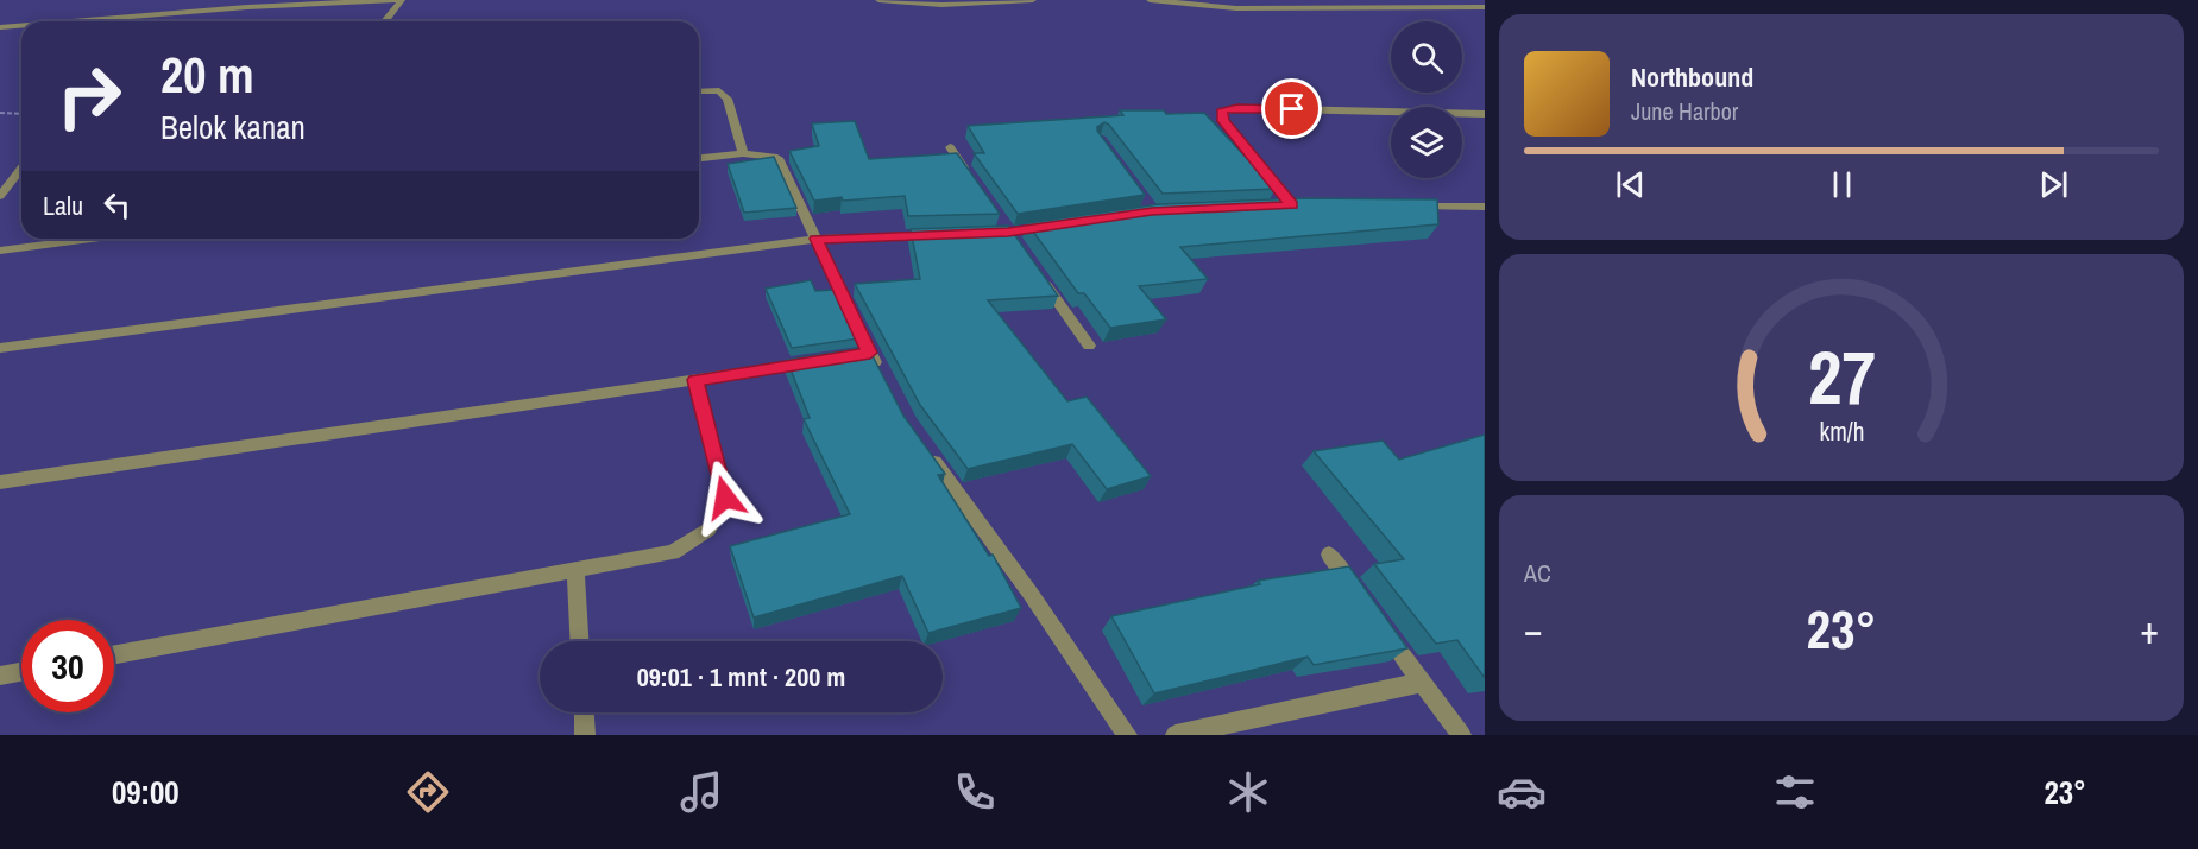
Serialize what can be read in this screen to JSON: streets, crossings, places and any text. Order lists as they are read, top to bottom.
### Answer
{
  "page": {
    "turn": ["20 m", "Belok kanan"],
    "song": ["Northbound", "June Harbor"],
    "then": "Lalu",
    "tile": "AC",
    "heat": ["−", "23°", "+"],
    "limit": "30",
    "trip": "09:01 · 1 mnt · 200 m",
    "tabs": ["09:00", "23°"],
    "gauge": ["27", "km/h"]
  }
}
